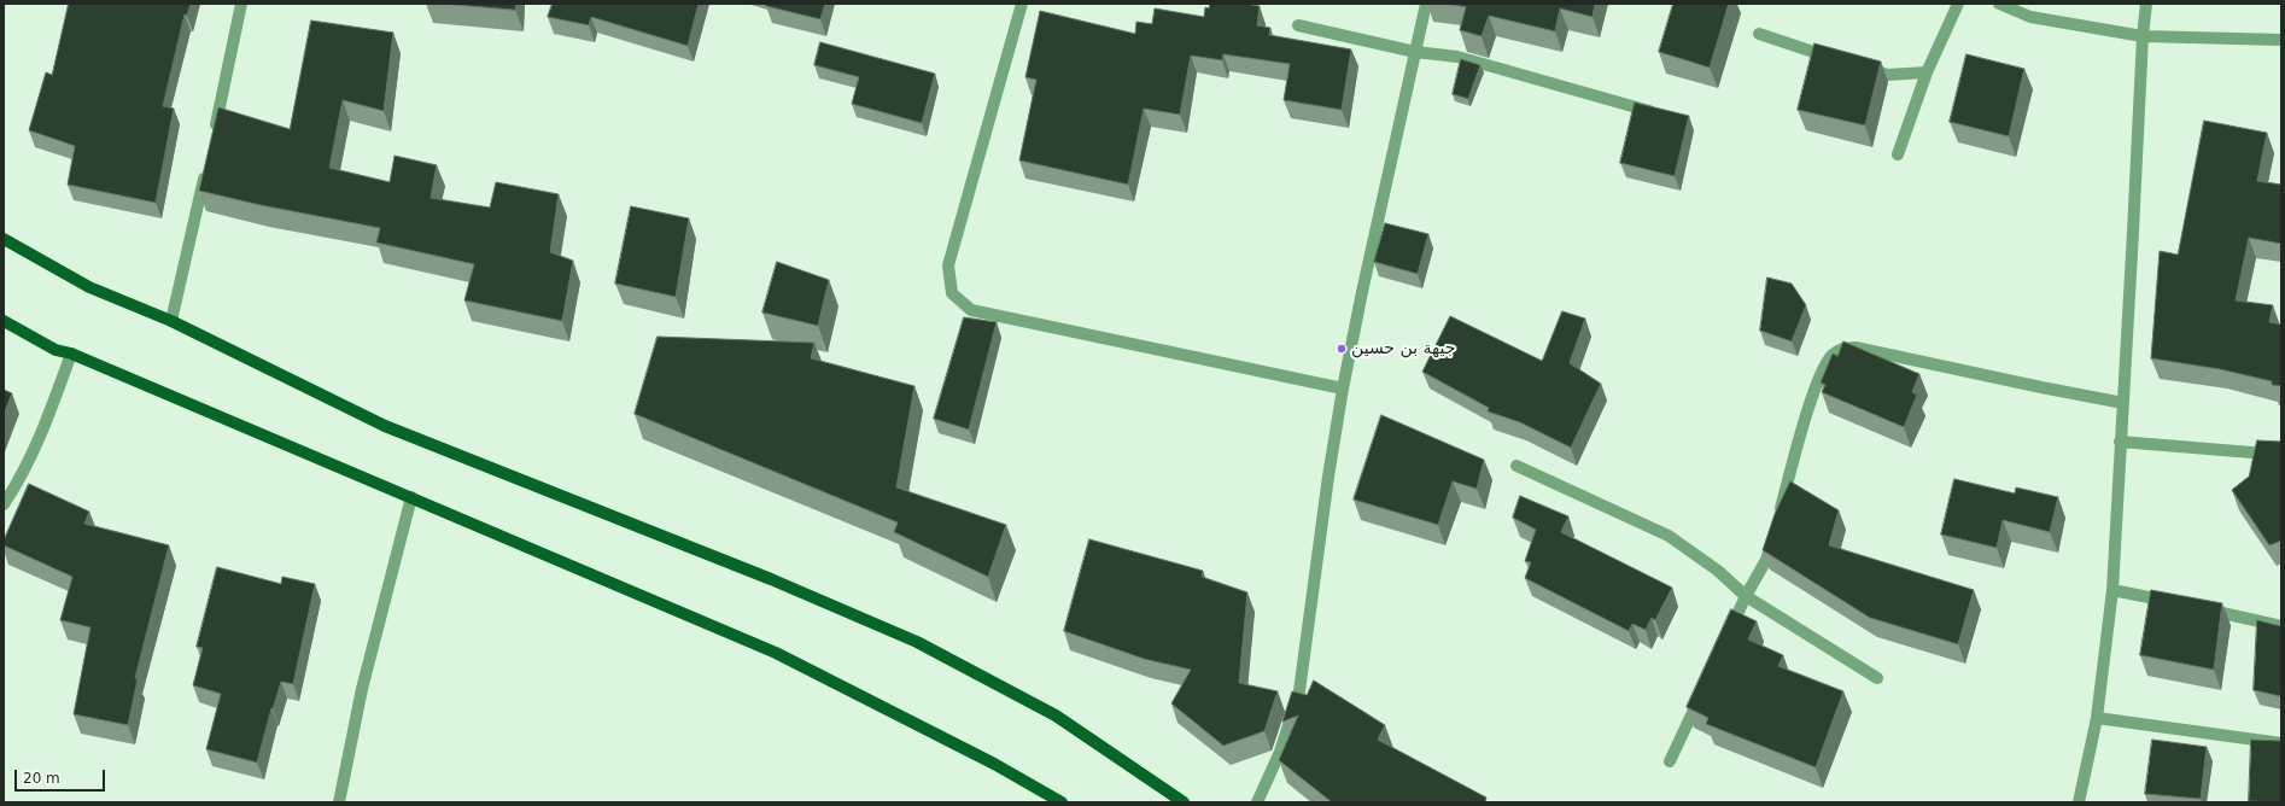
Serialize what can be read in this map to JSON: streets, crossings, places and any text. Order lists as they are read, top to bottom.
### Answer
{
  "places": ["جيهة بن حسين"],
  "scale_bar": "20 m"
}
